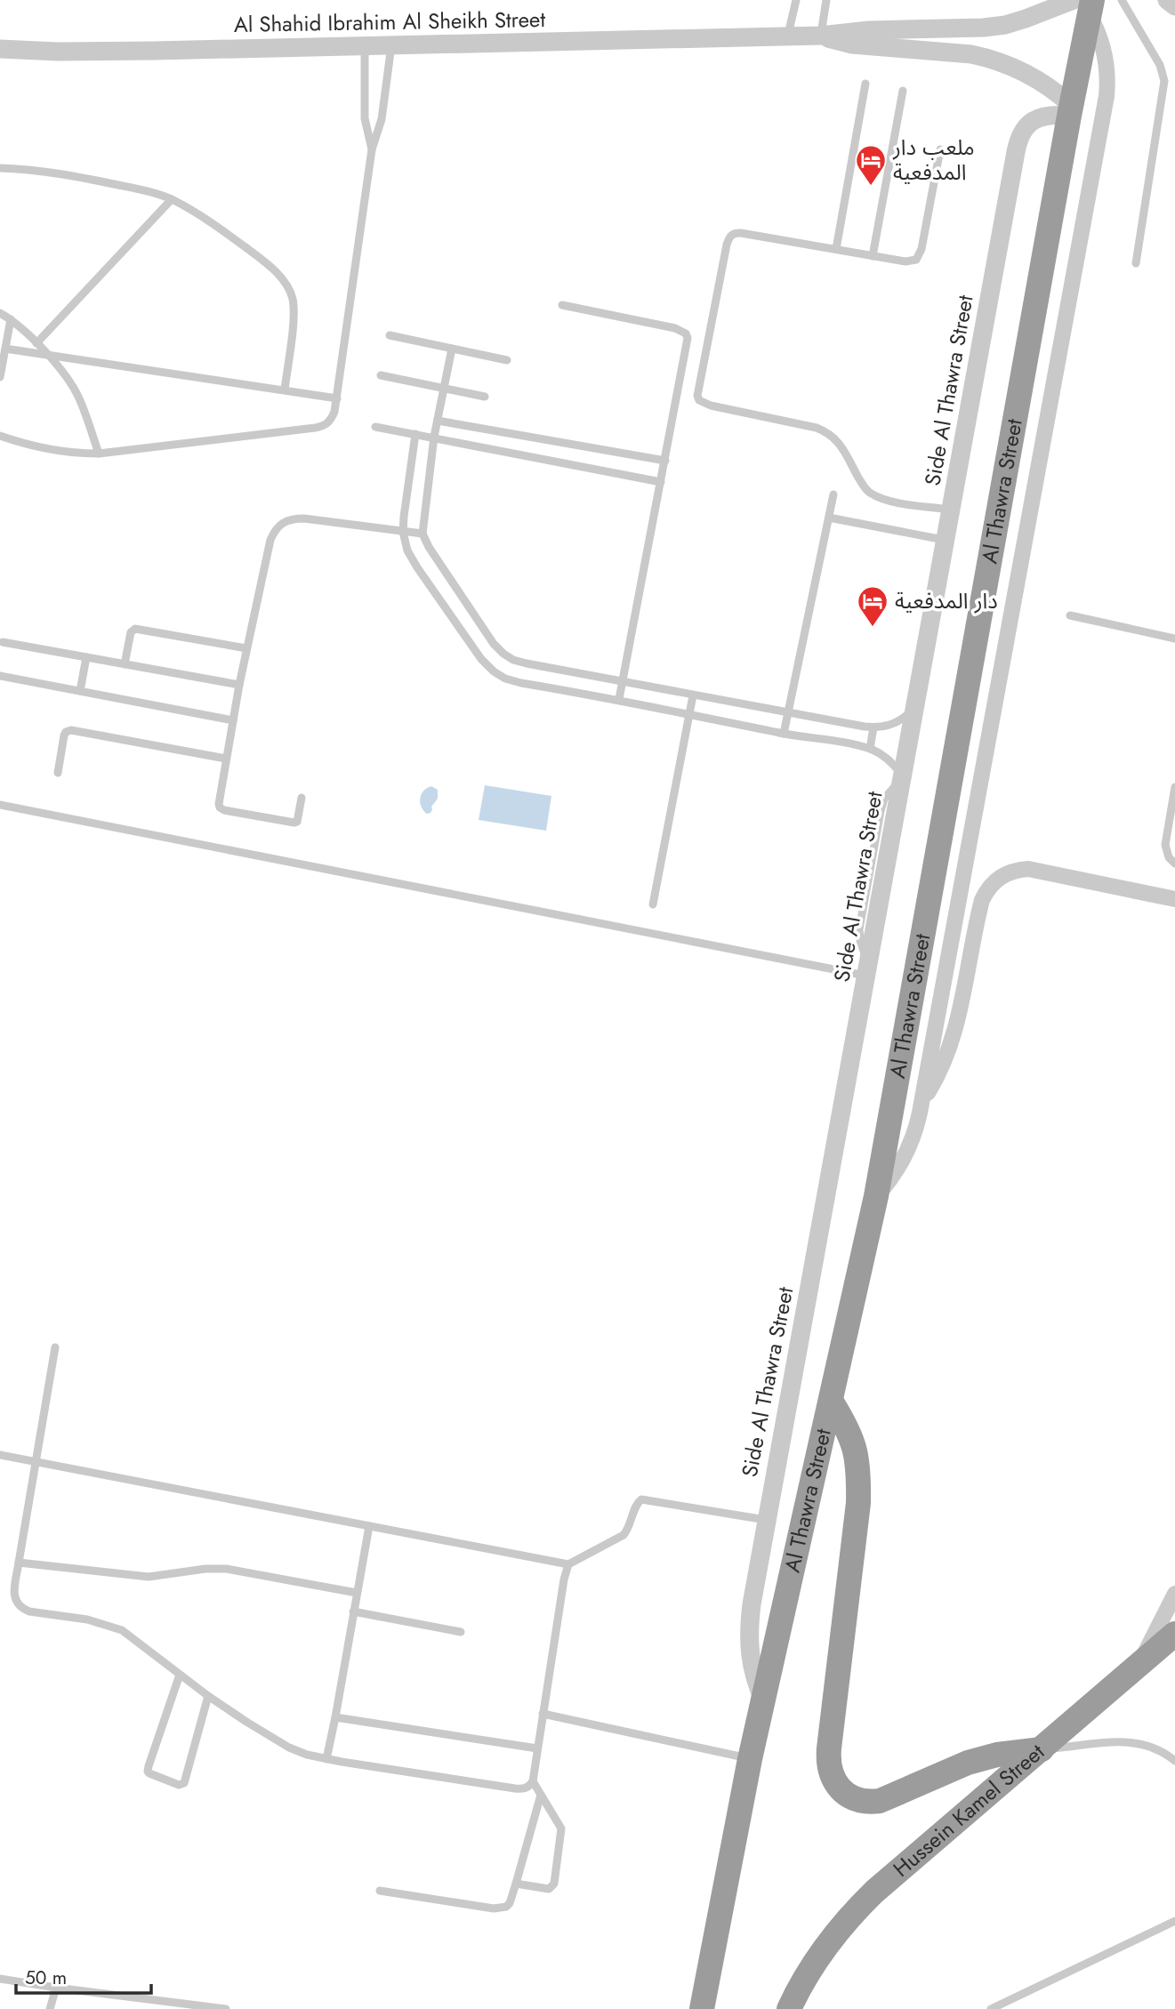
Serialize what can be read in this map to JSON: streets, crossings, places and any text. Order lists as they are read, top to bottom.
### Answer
{
  "streets": {
    "highway": ["Al Thawra Street", "Hussein Kamel Street"],
    "street": ["Al Shahid Ibrahim Al Sheikh Street", "Side Al Thawra Street"]
  },
  "crossings": [
    ["Al Shahid Ibrahim Al Sheikh Street", "Al Thawra Street"],
    ["Side Al Thawra Street", "Al Thawra Street"]
  ],
  "places": {
    "hotel": ["ملعب دار المدفعية", "دار المدفعية"]
  },
  "scale_bar": "50 m"
}
